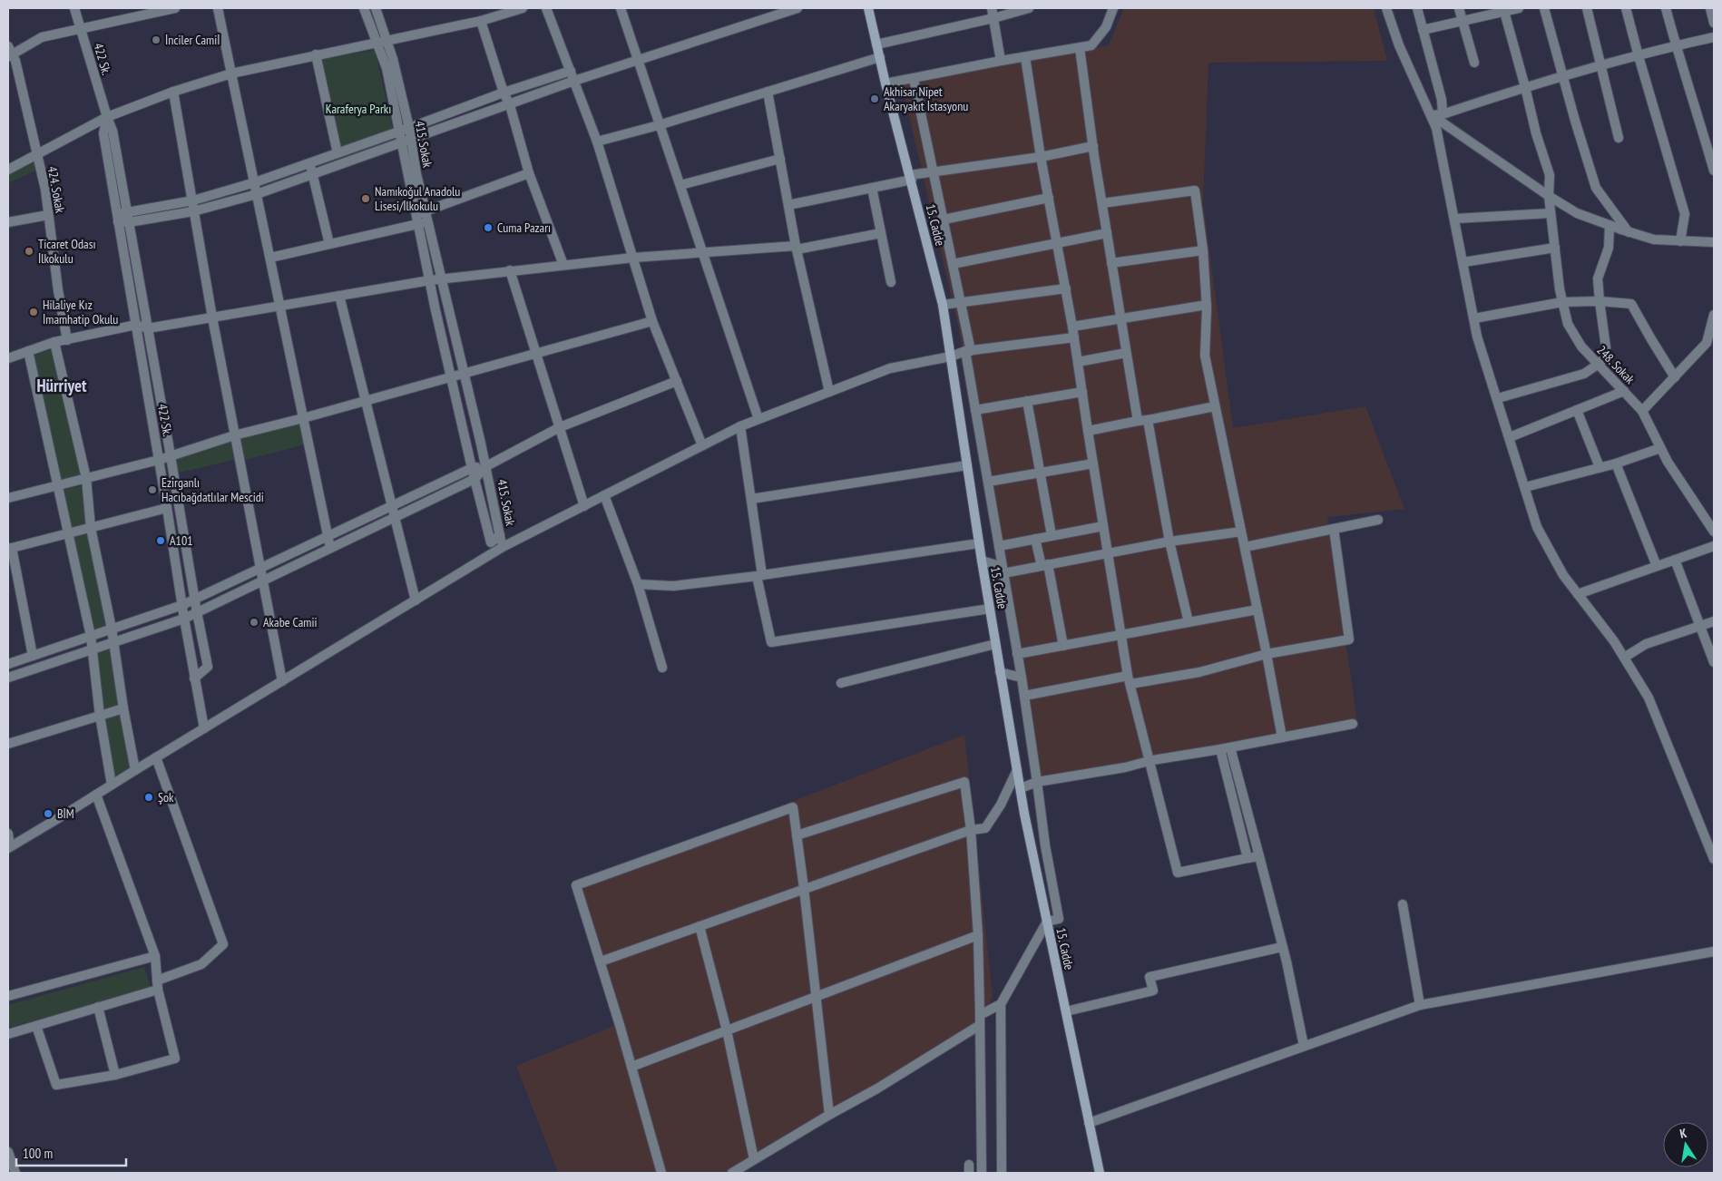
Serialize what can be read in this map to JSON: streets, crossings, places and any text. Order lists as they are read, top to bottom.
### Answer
{
  "streets": {
    "main road": ["15. Cadde"],
    "street": [
      "422 Sk.",
      "415. Sokak",
      "424. Sokak",
      "248. Sokak"
    ]
  },
  "districts": ["Hürriyet"],
  "parks": ["Karaferya Parkı"],
  "places": [
    "İnciler Camiİ",
    "Akhisar Nipet Akaryakıt İstasyonu",
    "Namıkoğul Anadolu Lisesi/İlkokulu",
    "Cuma Pazarı",
    "Ticaret Odası İlkokulu",
    "Hilaliye Kız İmamhatip Okulu",
    "Ezirganlı Hacıbağdatlılar Mescidi",
    "A101",
    "Akabe Camii",
    "Şok",
    "BİM"
  ],
  "scale_bar": "100 m",
  "north": "top"
}
